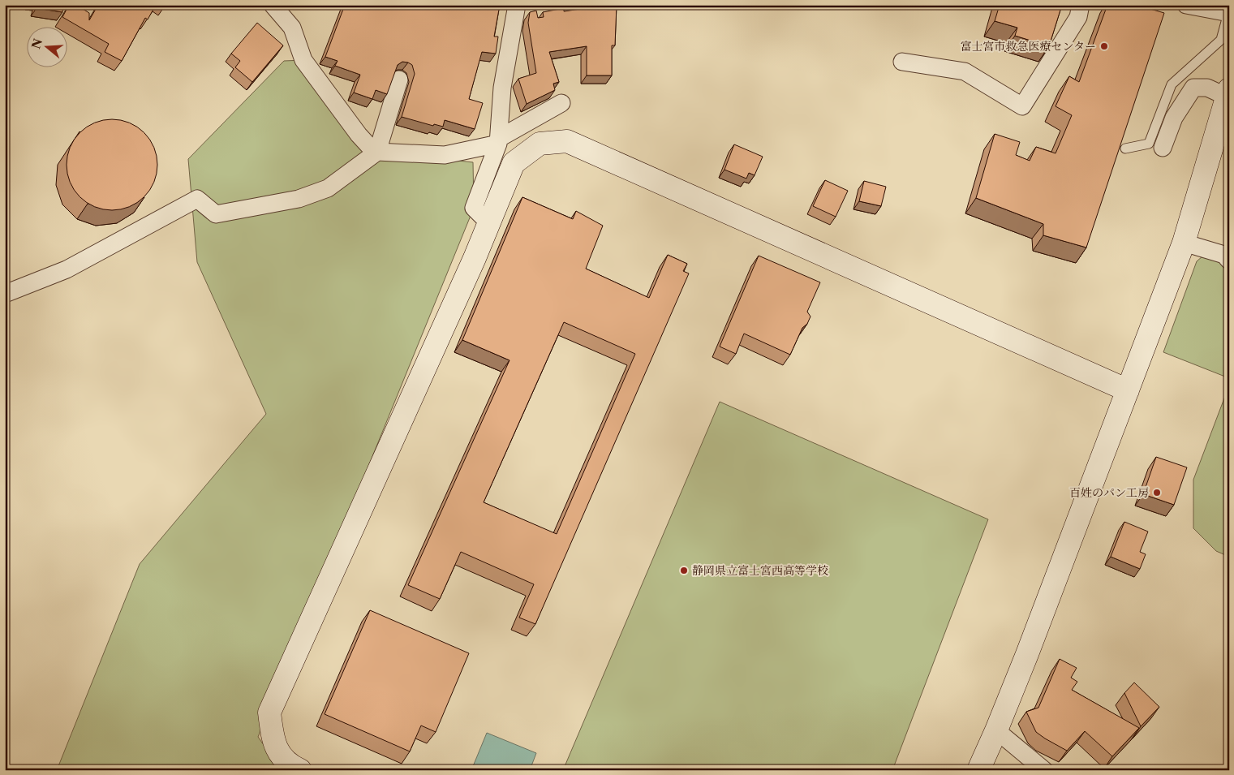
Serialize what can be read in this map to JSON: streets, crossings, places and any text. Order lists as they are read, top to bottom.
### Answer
{
  "places": ["富士宮市救急医療センター", "百姓のパン工房", "静岡県立富士宮西高等学校"],
  "north": "left"
}
